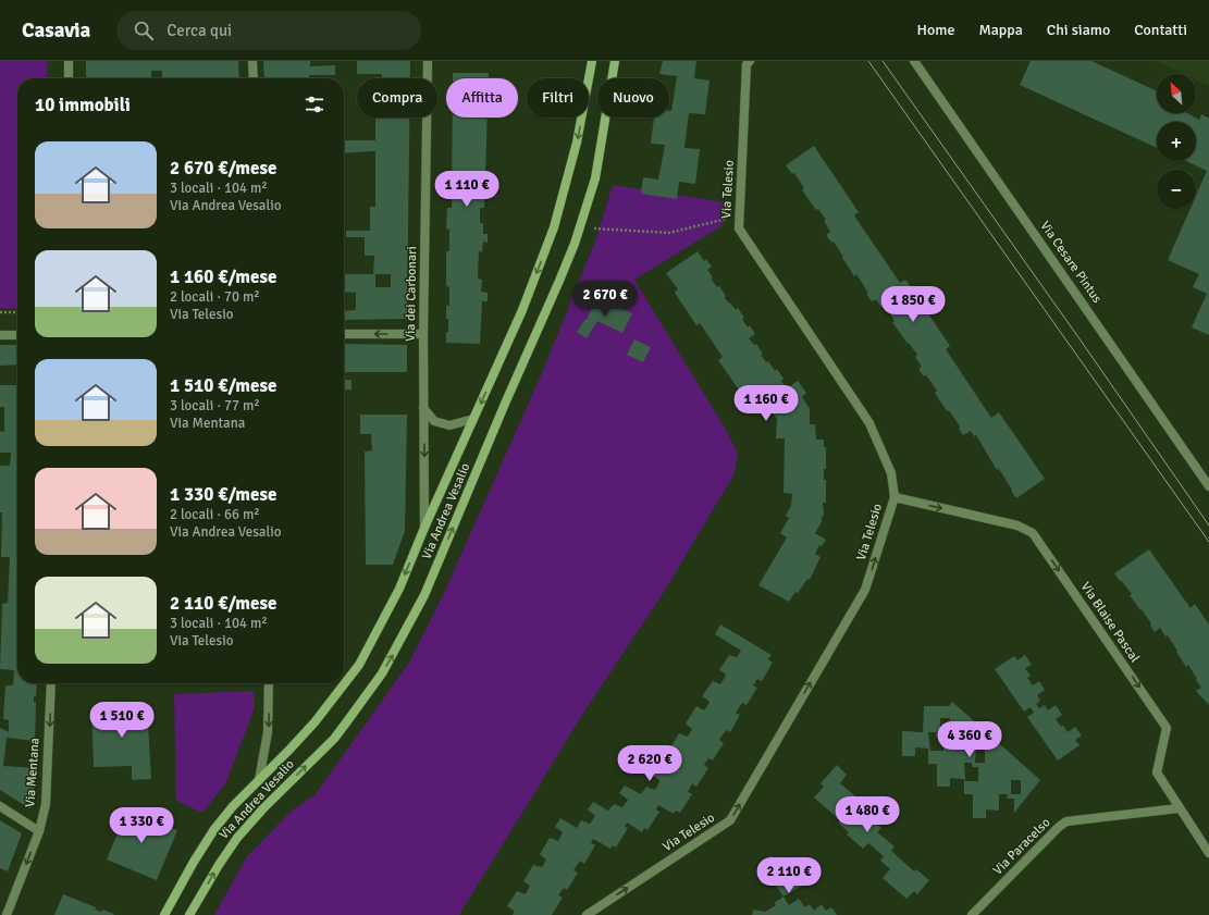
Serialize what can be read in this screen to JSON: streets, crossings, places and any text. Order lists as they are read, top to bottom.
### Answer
{
  "streets": {
    "main road": ["Via Andrea Vesalio"],
    "street": [
      "Via Telesio",
      "Via Cesare Pintus",
      "Via dei Carbonari",
      "Via Blaise Pascal",
      "Via Mentana",
      "Via Paracelso"
    ]
  },
  "crossings": [
    ["Via Telesio", "Via Blaise Pascal"],
    ["Via dei Carbonari", "Via Andrea Vesalio"],
    ["Via Blaise Pascal", "Via Paracelso"]
  ],
  "one_way": ["Via Telesio", "Via Blaise Pascal", "Via Mentana"],
  "north": "top left",
  "page": {
    "header": "Casavia",
    "search": "Cerca qui",
    "nav": [
      "Home",
      "Mappa",
      "Chi siamo",
      "Contatti"
    ],
    "map_buttons": ["+", "−"],
    "chip": [
      "Compra",
      "Affitta",
      "Filtri",
      "Nuovo"
    ],
    "heading": "10 immobili",
    "list": [
      {
        "name": "2 670 €/mese",
        "note": "3 locali · 104 m² · Via Andrea Vesalio"
      },
      {
        "name": "1 160 €/mese",
        "note": "2 locali · 70 m² · Via Telesio"
      },
      {
        "name": "1 510 €/mese",
        "note": "3 locali · 77 m² · Via Mentana"
      },
      {
        "name": "1 330 €/mese",
        "note": "2 locali · 66 m² · Via Andrea Vesalio"
      },
      {
        "name": "2 110 €/mese",
        "note": "3 locali · 104 m² · Via Telesio"
      }
    ],
    "price": [
      "1 110 €",
      "2 670 €",
      "1 850 €",
      "1 160 €",
      "1 510 €",
      "4 360 €",
      "2 620 €",
      "1 480 €",
      "1 330 €",
      "2 110 €"
    ]
  }
}
